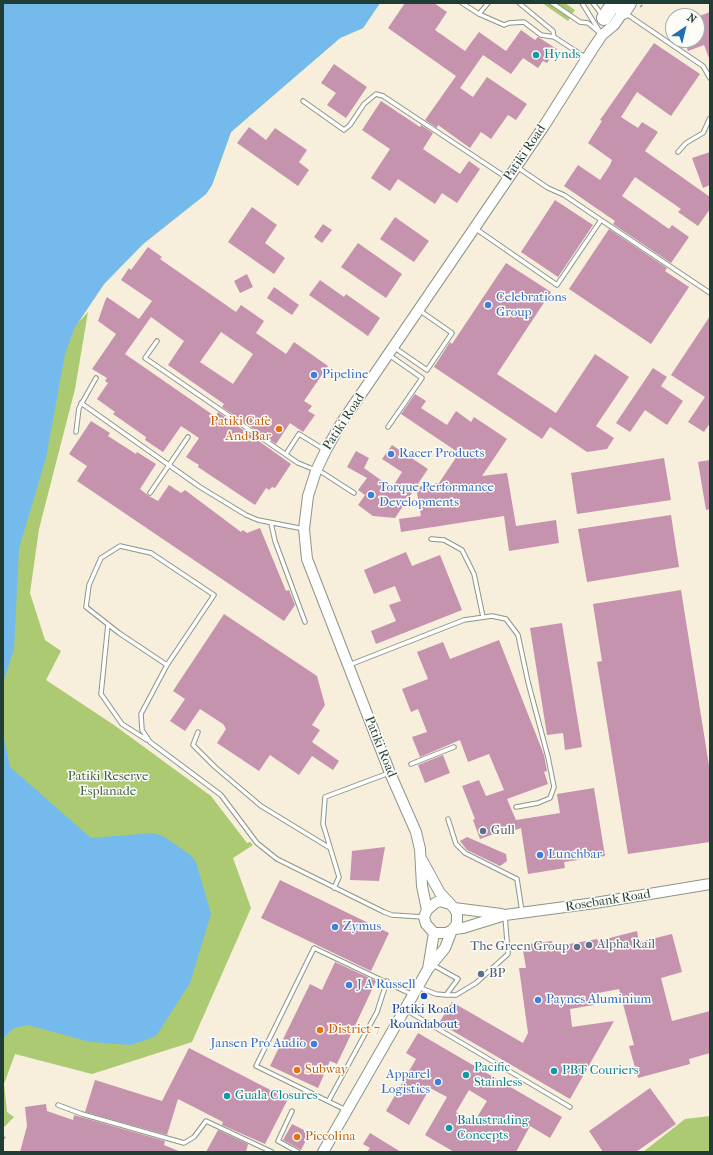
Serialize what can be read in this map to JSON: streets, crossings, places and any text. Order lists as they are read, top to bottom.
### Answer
{
  "streets": {
    "main road": ["Patiki Road", "Rosebank Road"]
  },
  "crossings": [
    ["Patiki Road", "Rosebank Road"]
  ],
  "parks": ["Patiki Reserve Esplanade"],
  "places": [
    "Hynds",
    "Celebrations Group",
    "Pipeline",
    "Patiki Cafe And Bar",
    "Racer Products",
    "Torque Performance Developments",
    "Gull",
    "Lunchbar",
    "Zymus",
    "Alpha Rail",
    "The Green Group",
    "BP",
    "J A Russell",
    "Patiki Road Roundabout",
    "Paynes Aluminium",
    "District 7",
    "Jansen Pro Audio",
    "Subway",
    "PBT Couriers",
    "Pacific Stainless",
    "Apparel Logistics",
    "Guala Closures",
    "Balustrading Concepts",
    "Piccolina"
  ],
  "north": "top right"
}
